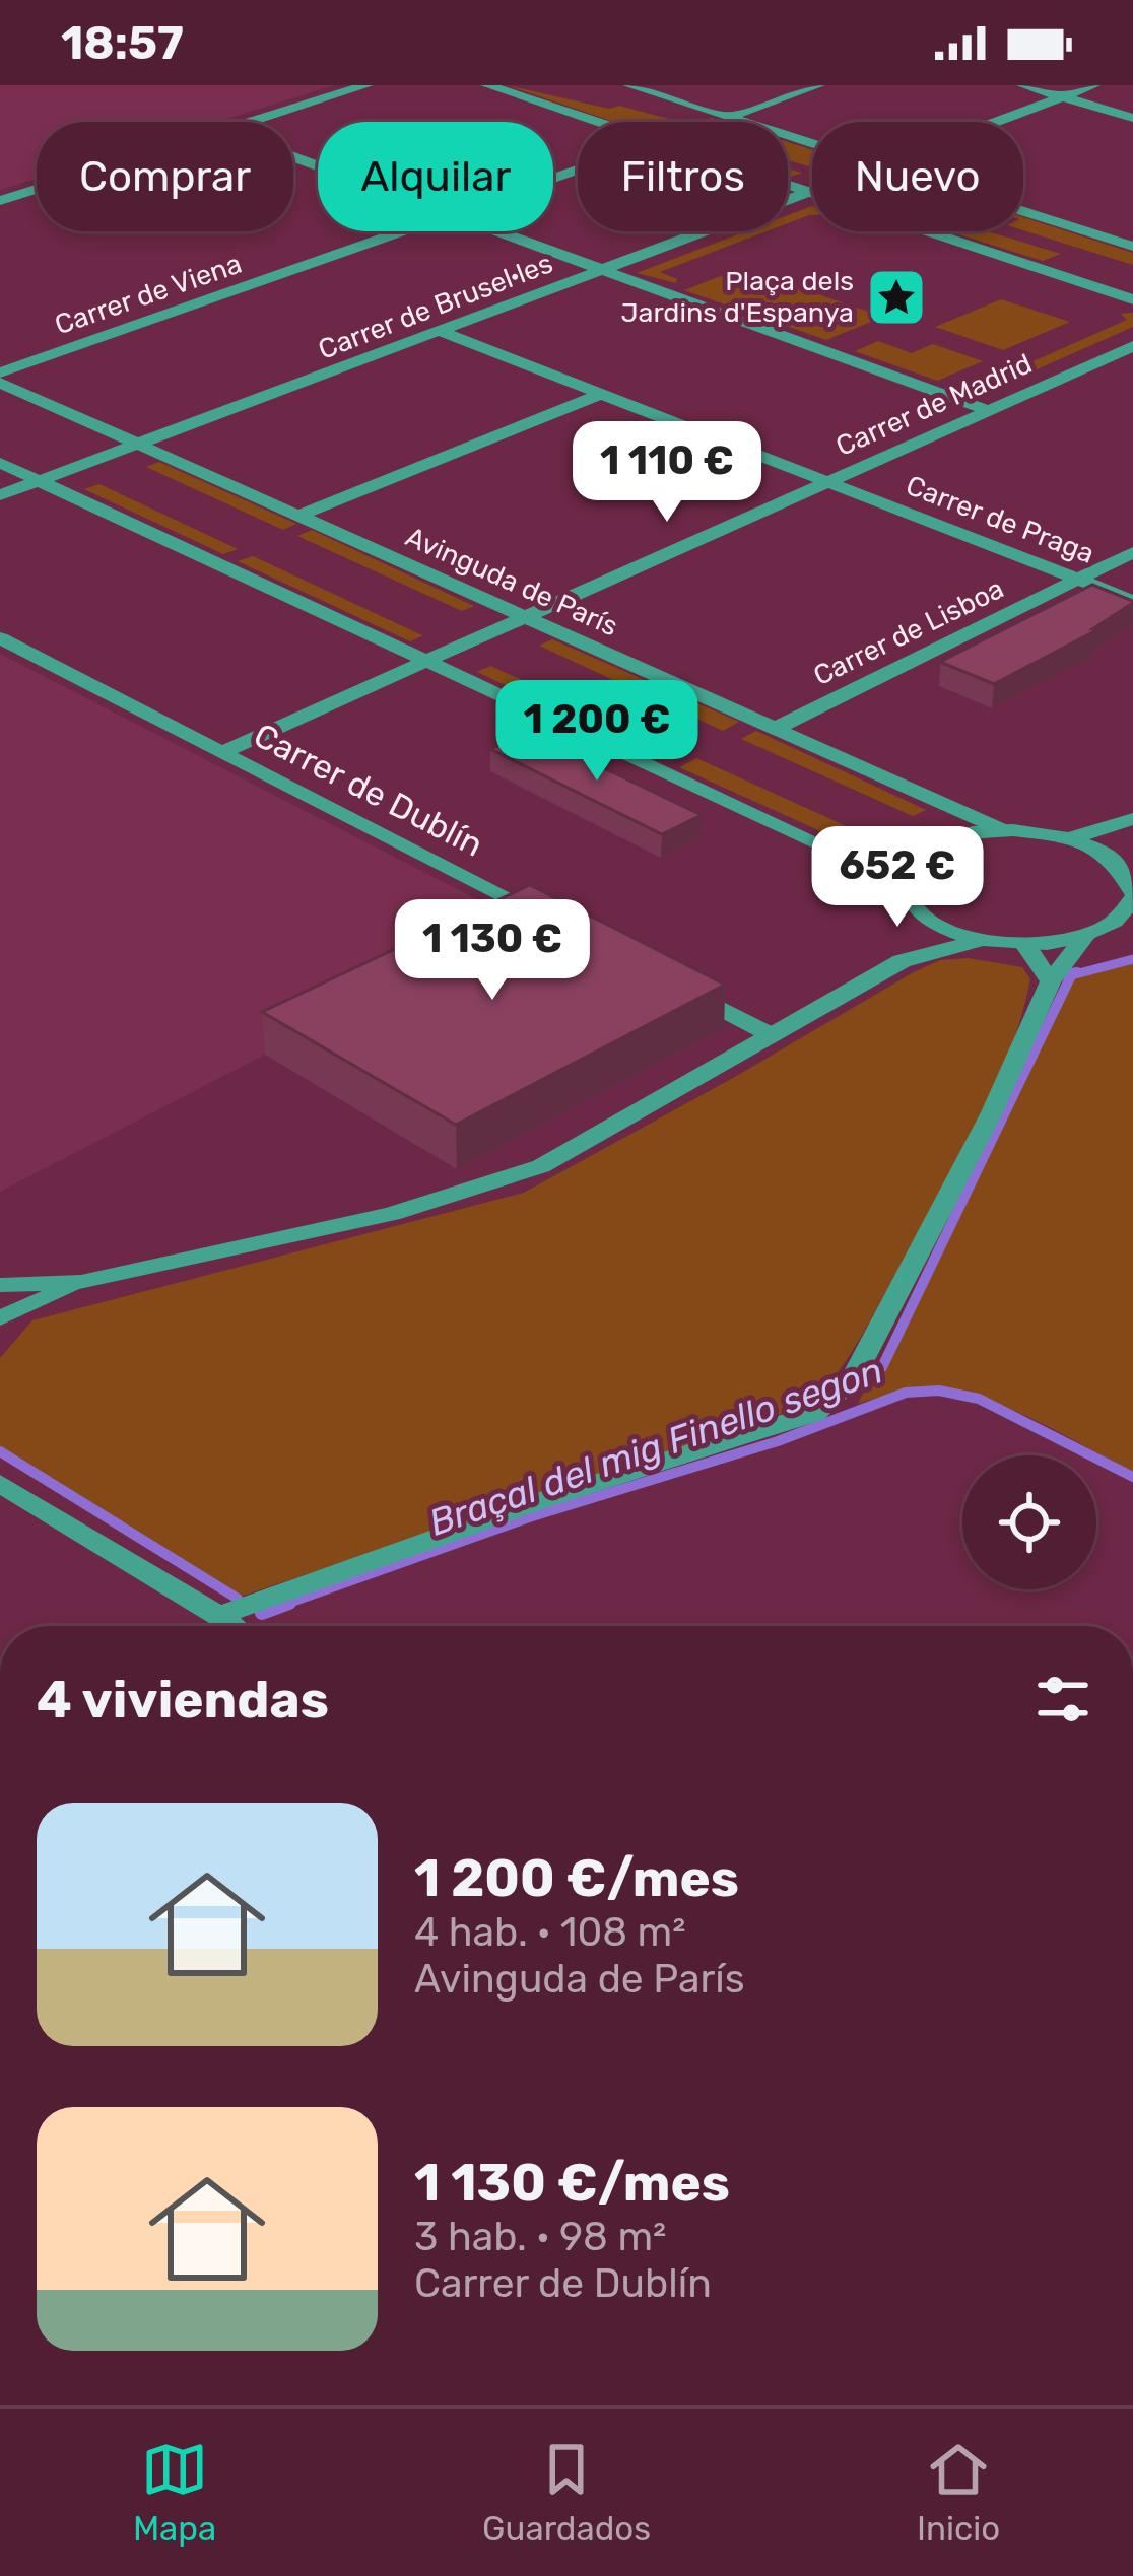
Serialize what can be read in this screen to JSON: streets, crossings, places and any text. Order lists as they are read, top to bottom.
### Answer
{
  "streets": {
    "street": [
      "Carrer de Viena",
      "Carrer de Brusel·les",
      "Carrer de Madrid",
      "Carrer de Praga",
      "Avinguda de París",
      "Carrer de Lisboa",
      "Carrer de Dublín"
    ]
  },
  "crossings": [
    ["Carrer de Brusel·les", "Carrer de Praga"],
    ["Carrer de Brusel·les", "Avinguda de París"],
    ["Carrer de Madrid", "Carrer de Praga"],
    ["Carrer de Madrid", "Avinguda de París"],
    ["Carrer de Madrid", "Carrer de Dublín"],
    ["Carrer de Praga", "Carrer de Lisboa"],
    ["Avinguda de París", "Carrer de Lisboa"]
  ],
  "water": ["Braçal del mig Finello segon"],
  "places": {
    "place": ["Plaça dels Jardins d'Espanya"]
  },
  "page": {
    "status": "18:57",
    "chip": [
      "Comprar",
      "Alquilar",
      "Filtros",
      "Nuevo"
    ],
    "price": [
      "1 110 €",
      "1 200 €",
      "652 €",
      "1 130 €"
    ],
    "heading": "4 viviendas",
    "list": [
      {
        "name": "1 200 €/mes",
        "note": "4 hab. · 108 m² · Avinguda de París"
      },
      {
        "name": "1 130 €/mes",
        "note": "3 hab. · 98 m² · Carrer de Dublín"
      }
    ],
    "tabs": ["Mapa", "Guardados", "Inicio"]
  }
}
